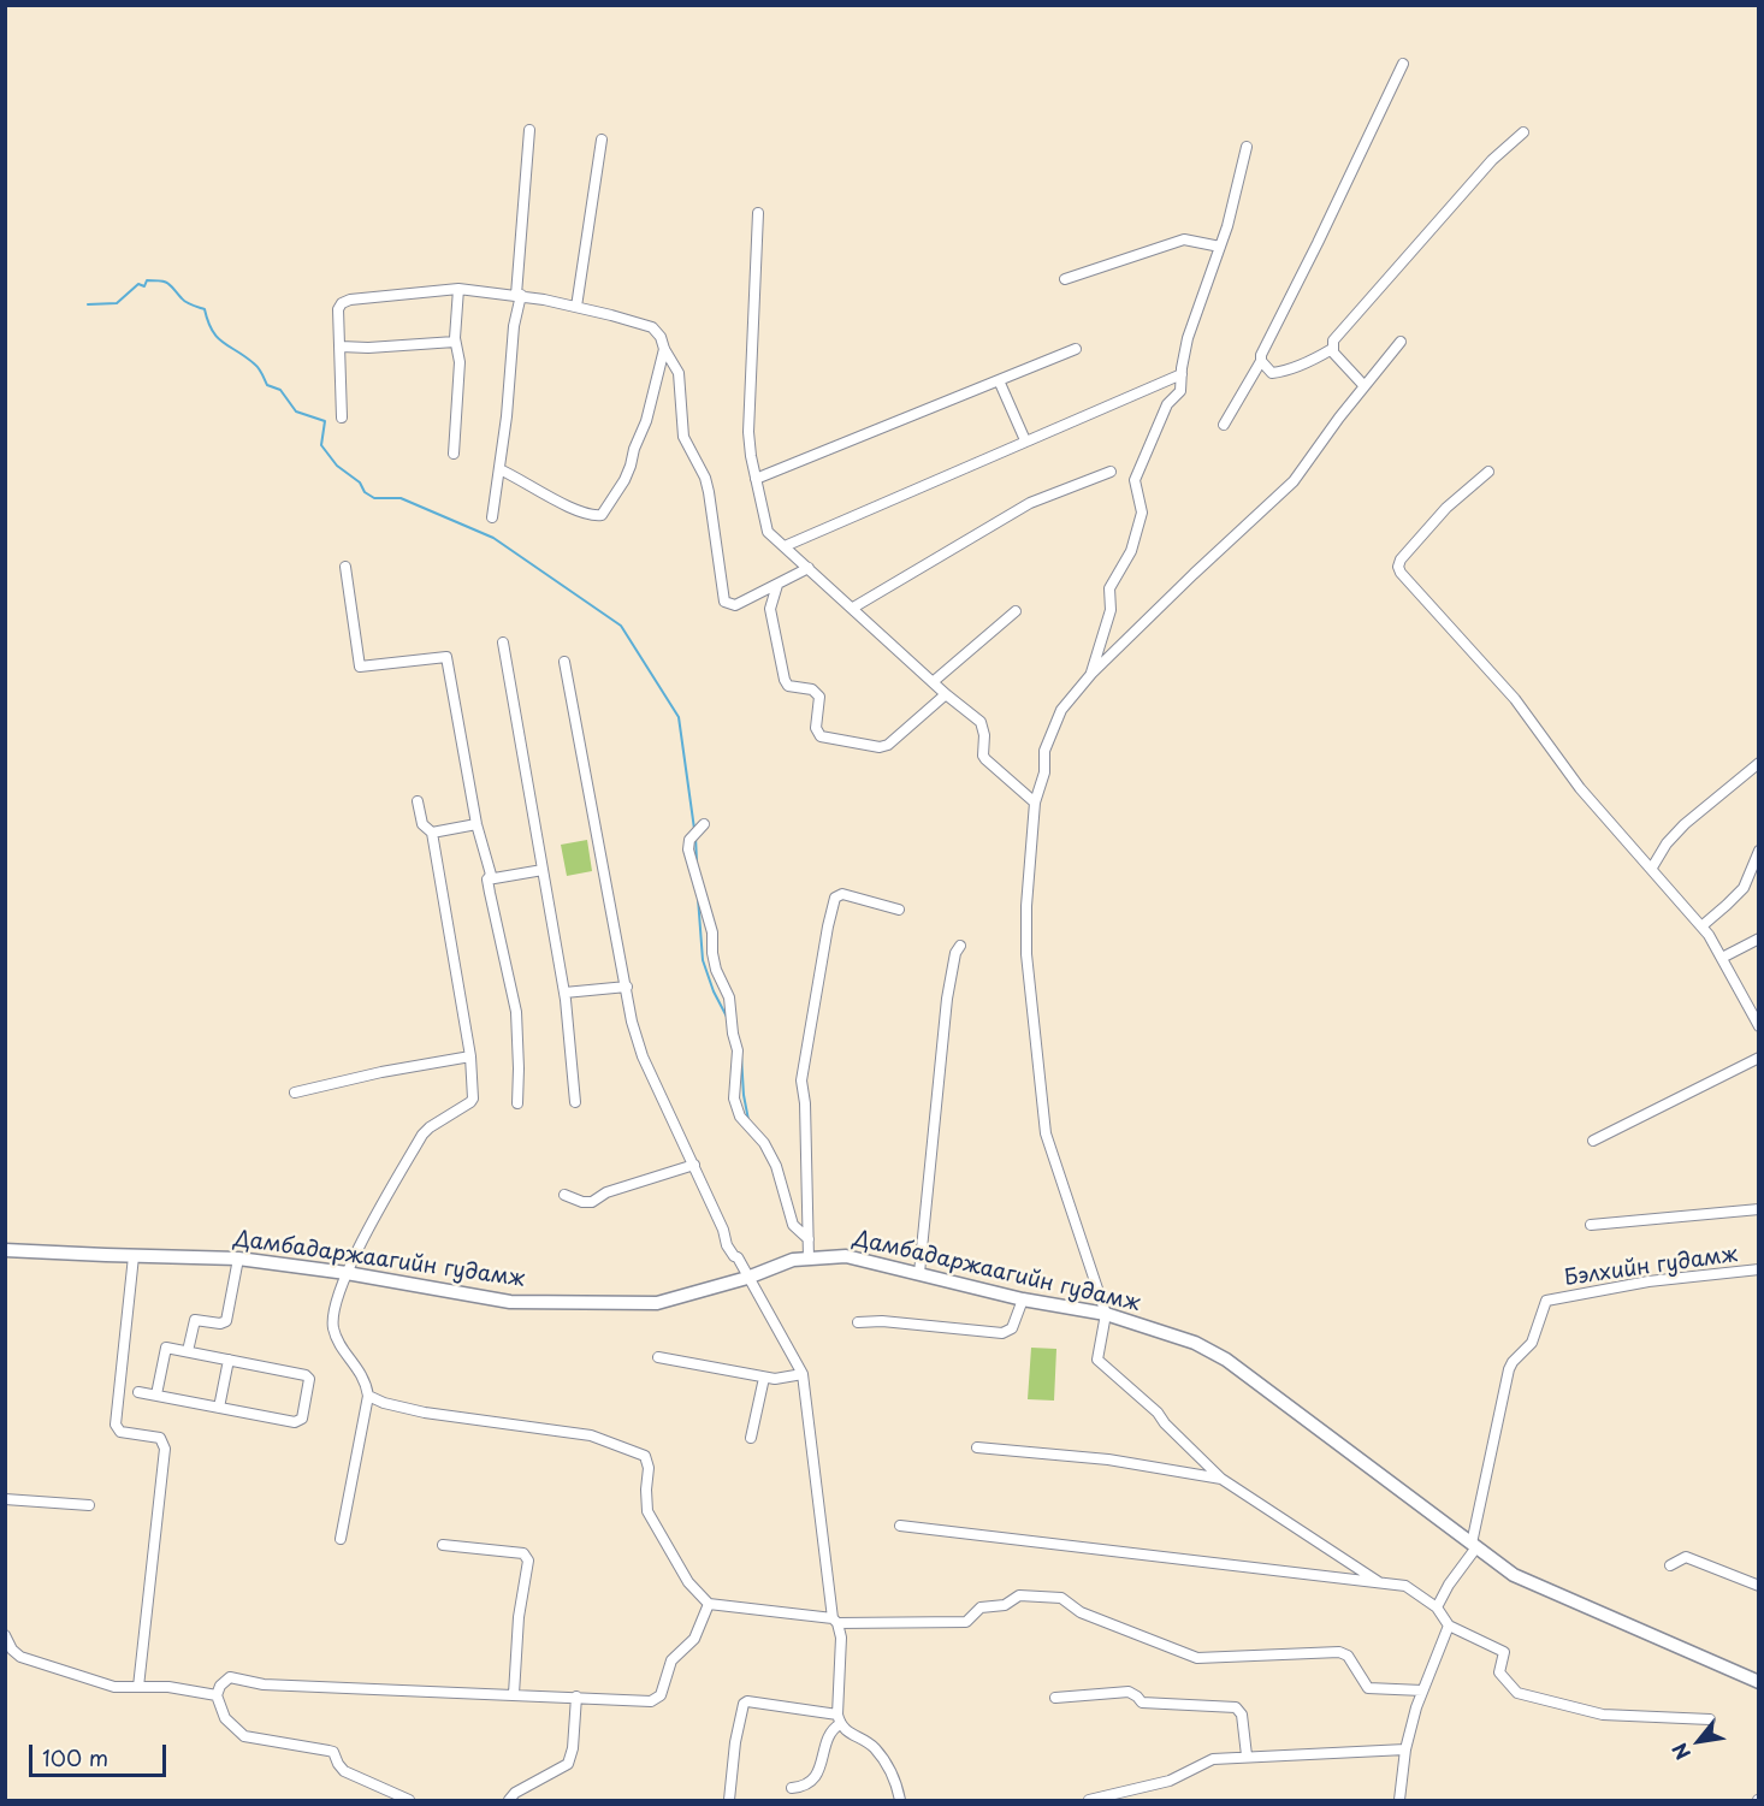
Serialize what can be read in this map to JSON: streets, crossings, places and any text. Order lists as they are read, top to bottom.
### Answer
{
  "streets": {
    "main road": ["Дамбадаржаагийн гудамж"],
    "street": ["Бэлхийн гудамж"]
  },
  "crossings": [
    ["Дамбадаржаагийн гудамж", "Бэлхийн гудамж"]
  ],
  "scale_bar": "100 m",
  "north": "bottom left"
}
